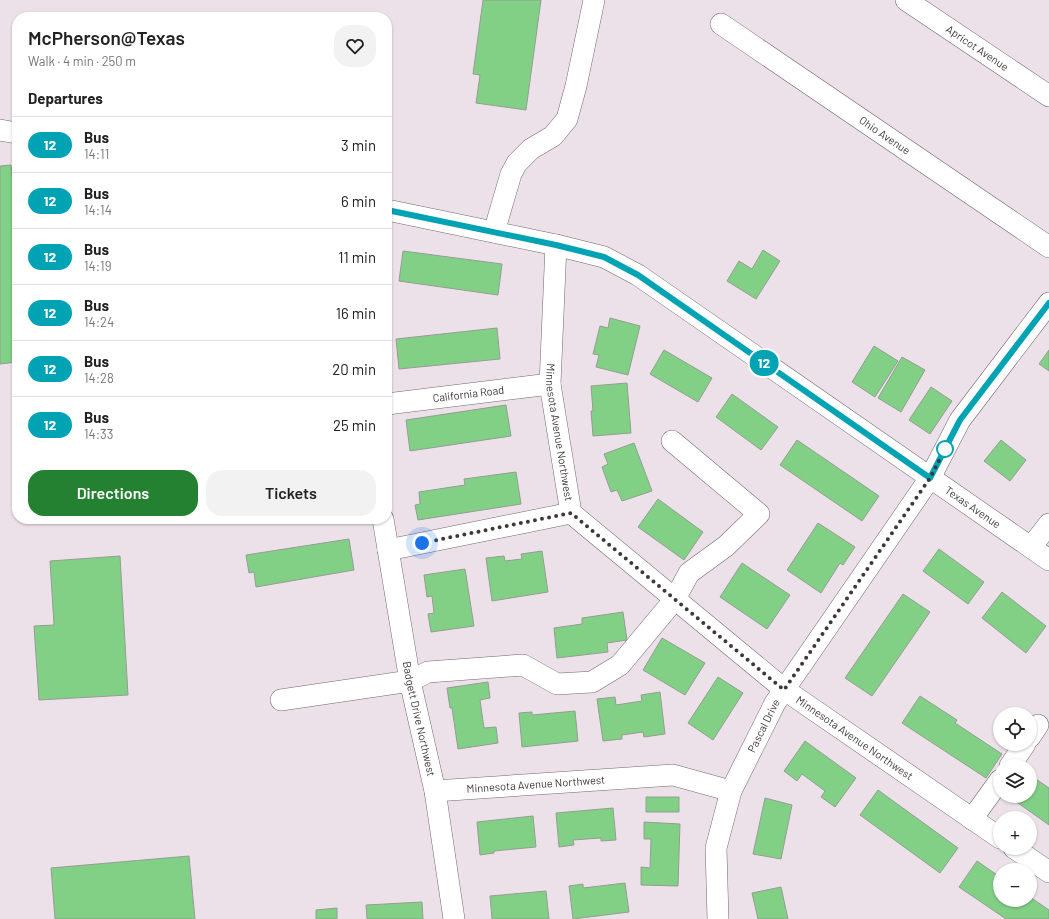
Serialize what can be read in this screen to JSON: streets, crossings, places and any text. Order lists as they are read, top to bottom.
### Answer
{
  "streets": {
    "street": [
      "Apricot Avenue",
      "Ohio Avenue",
      "California Road",
      "Minnesota Avenue Northwest",
      "Texas Avenue",
      "Badgett Drive Northwest",
      "Pascal Drive"
    ]
  },
  "crossings": [
    ["California Road", "Minnesota Avenue Northwest"],
    ["Minnesota Avenue Northwest", "Texas Avenue"],
    ["Minnesota Avenue Northwest", "Badgett Drive Northwest"],
    ["Minnesota Avenue Northwest", "Pascal Drive"],
    ["Texas Avenue", "Pascal Drive"]
  ],
  "lines": ["bus line 12"],
  "page": {
    "on_map": "12",
    "heading": [
      ["McPherson@Texas", "Walk · 4 min · 250 m"],
      "Departures"
    ],
    "list": [
      {
        "mark": "12",
        "name": "Bus",
        "note": "14:11",
        "value": "3 min"
      },
      {
        "mark": "12",
        "name": "Bus",
        "note": "14:14",
        "value": "6 min"
      },
      {
        "mark": "12",
        "name": "Bus",
        "note": "14:19",
        "value": "11 min"
      },
      {
        "mark": "12",
        "name": "Bus",
        "note": "14:24",
        "value": "16 min"
      },
      {
        "mark": "12",
        "name": "Bus",
        "note": "14:28",
        "value": "20 min"
      },
      {
        "mark": "12",
        "name": "Bus",
        "note": "14:33",
        "value": "25 min"
      }
    ],
    "buttons": ["Directions", "Tickets"],
    "map_buttons": ["+", "−"]
  }
}
